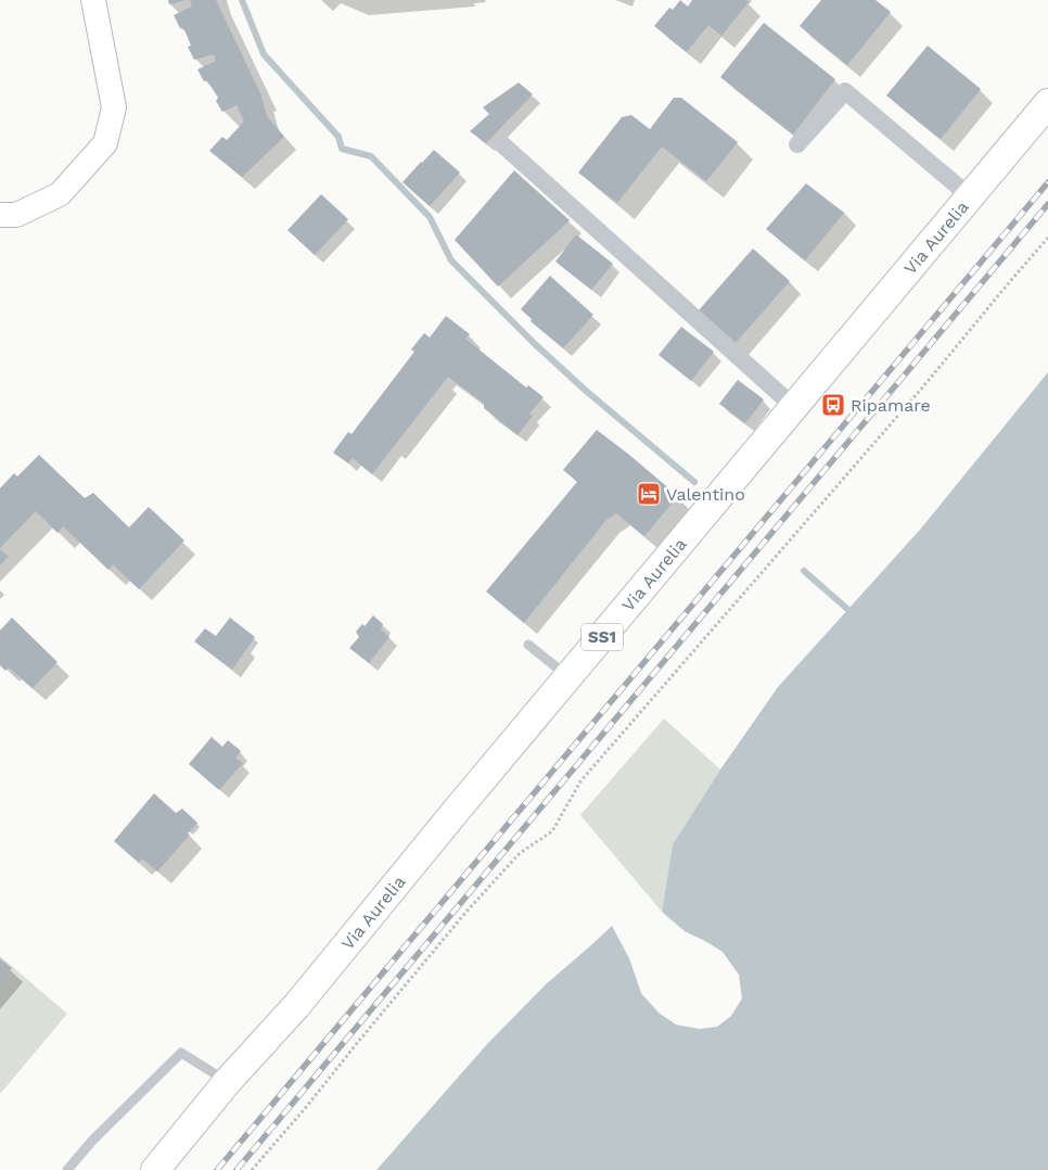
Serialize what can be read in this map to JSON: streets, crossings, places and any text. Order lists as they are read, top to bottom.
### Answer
{
  "streets": {
    "main road": ["Via Aurelia", "SS1"]
  },
  "places": {
    "bus stop": ["Ripamare"],
    "hotel": ["Valentino"]
  }
}
